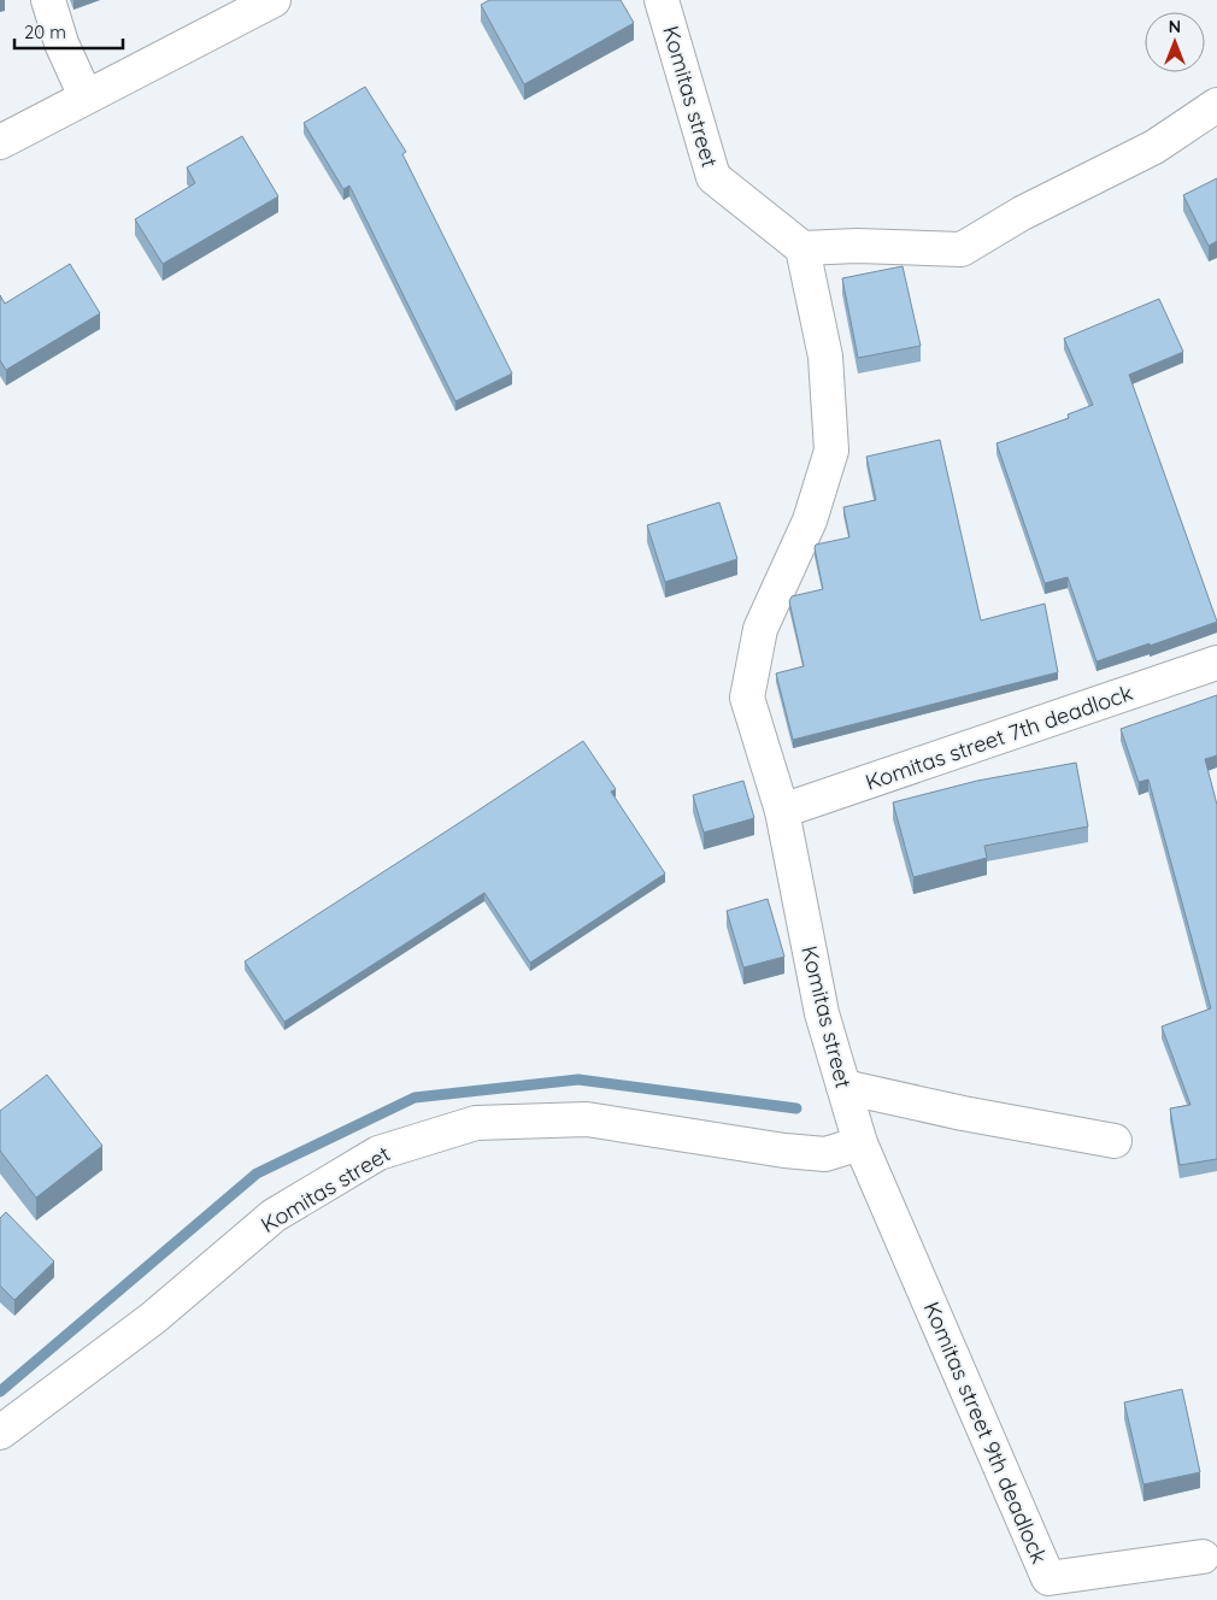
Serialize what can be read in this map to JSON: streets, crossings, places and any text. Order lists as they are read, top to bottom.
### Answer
{
  "streets": {
    "street": ["Komitas street", "Komitas street 7th deadlock", "Komitas street 9th deadlock"]
  },
  "crossings": [
    ["Komitas street", "Komitas street 7th deadlock"],
    ["Komitas street", "Komitas street 9th deadlock"]
  ],
  "scale_bar": "20 m",
  "north": "top"
}
